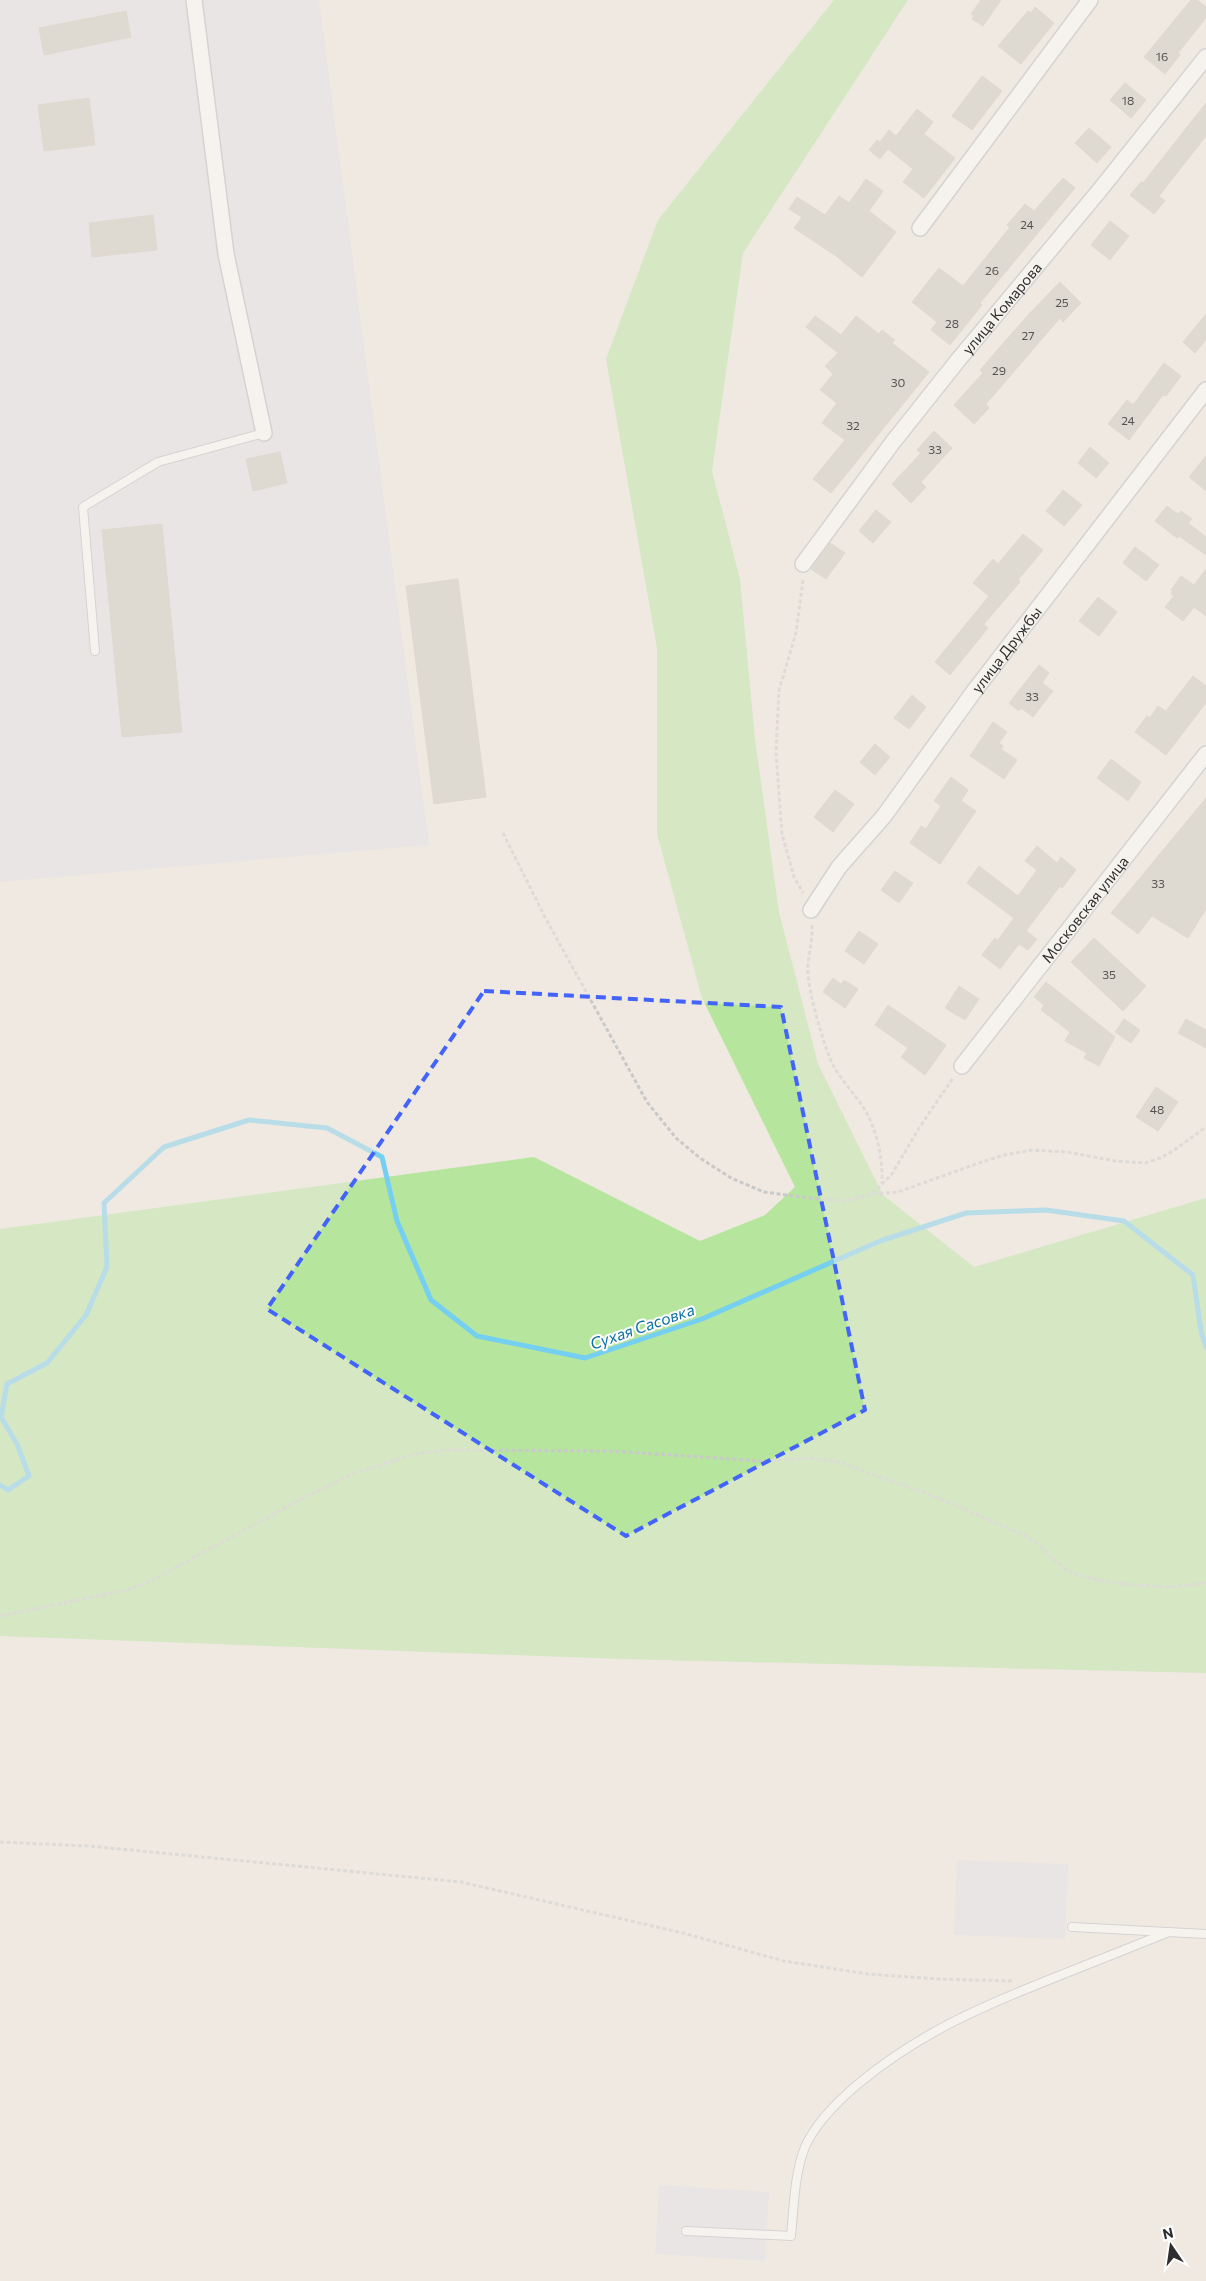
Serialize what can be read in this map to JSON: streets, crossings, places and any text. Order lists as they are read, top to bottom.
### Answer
{
  "streets": {
    "street": ["улица Комарова", "улица Дружбы", "Московская улица"]
  },
  "water": ["Сухая Сасовка"],
  "house_numbers": [
    "16",
    "18",
    "24",
    "26",
    "25",
    "28",
    "27",
    "29",
    "30",
    "24",
    "32",
    "33",
    "33",
    "33",
    "35",
    "48"
  ],
  "north": "top"
}
